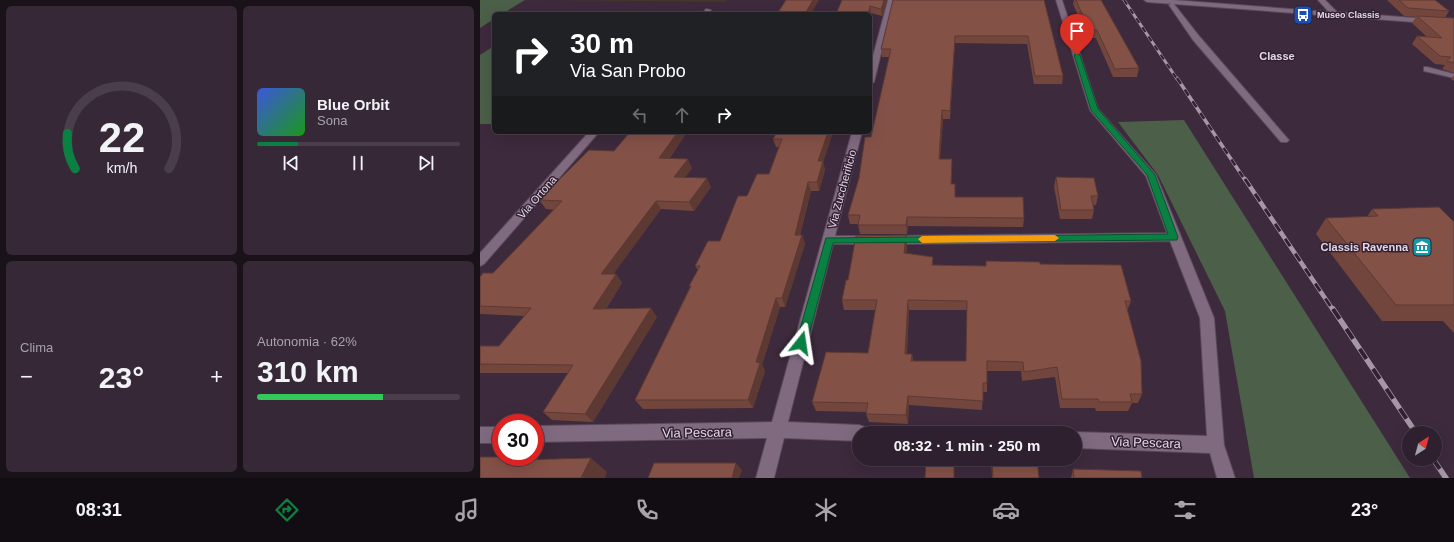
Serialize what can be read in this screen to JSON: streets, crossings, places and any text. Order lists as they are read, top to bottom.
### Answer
{
  "streets": {
    "street": ["Via Zuccherificio", "Via Ortona", "Via Pescara"]
  },
  "crossings": [
    ["Via Zuccherificio", "Via Pescara"]
  ],
  "districts": ["Classe"],
  "places": {
    "bus stop": ["Museo Classis"],
    "museum": ["Classis Ravenna"]
  },
  "north": "top right",
  "page": {
    "turn": ["30 m", "Via San Probo"],
    "song": ["Blue Orbit", "Sona"],
    "tile": [
      "Clima",
      ["Autonomia · 62%", "310 km"]
    ],
    "heat": ["−", "23°", "+"],
    "limit": "30",
    "trip": "08:32 · 1 min · 250 m",
    "tabs": ["08:31", "23°"],
    "gauge": ["22", "km/h"]
  }
}
